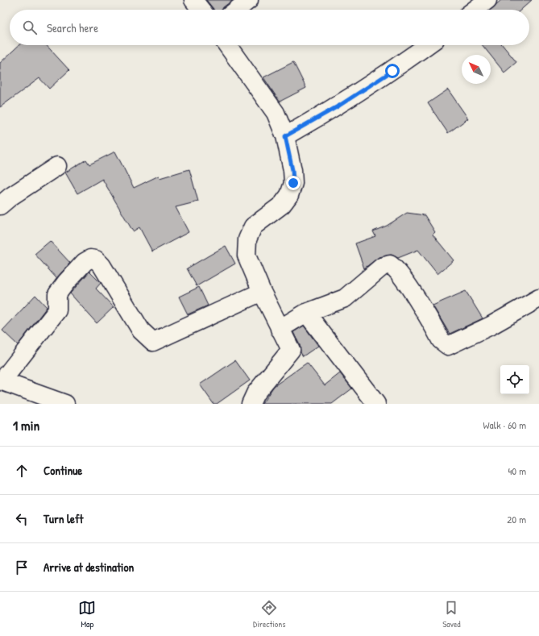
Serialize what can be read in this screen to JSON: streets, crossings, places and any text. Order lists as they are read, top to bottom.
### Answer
{
  "north": "top left",
  "page": {
    "search": "Search here",
    "heading": ["1 min", "Walk · 60 m"],
    "list": [
      ["Continue", "40 m"],
      ["Turn left", "20 m"],
      "Arrive at destination"
    ],
    "nav": ["Map", "Directions", "Saved"]
  }
}
